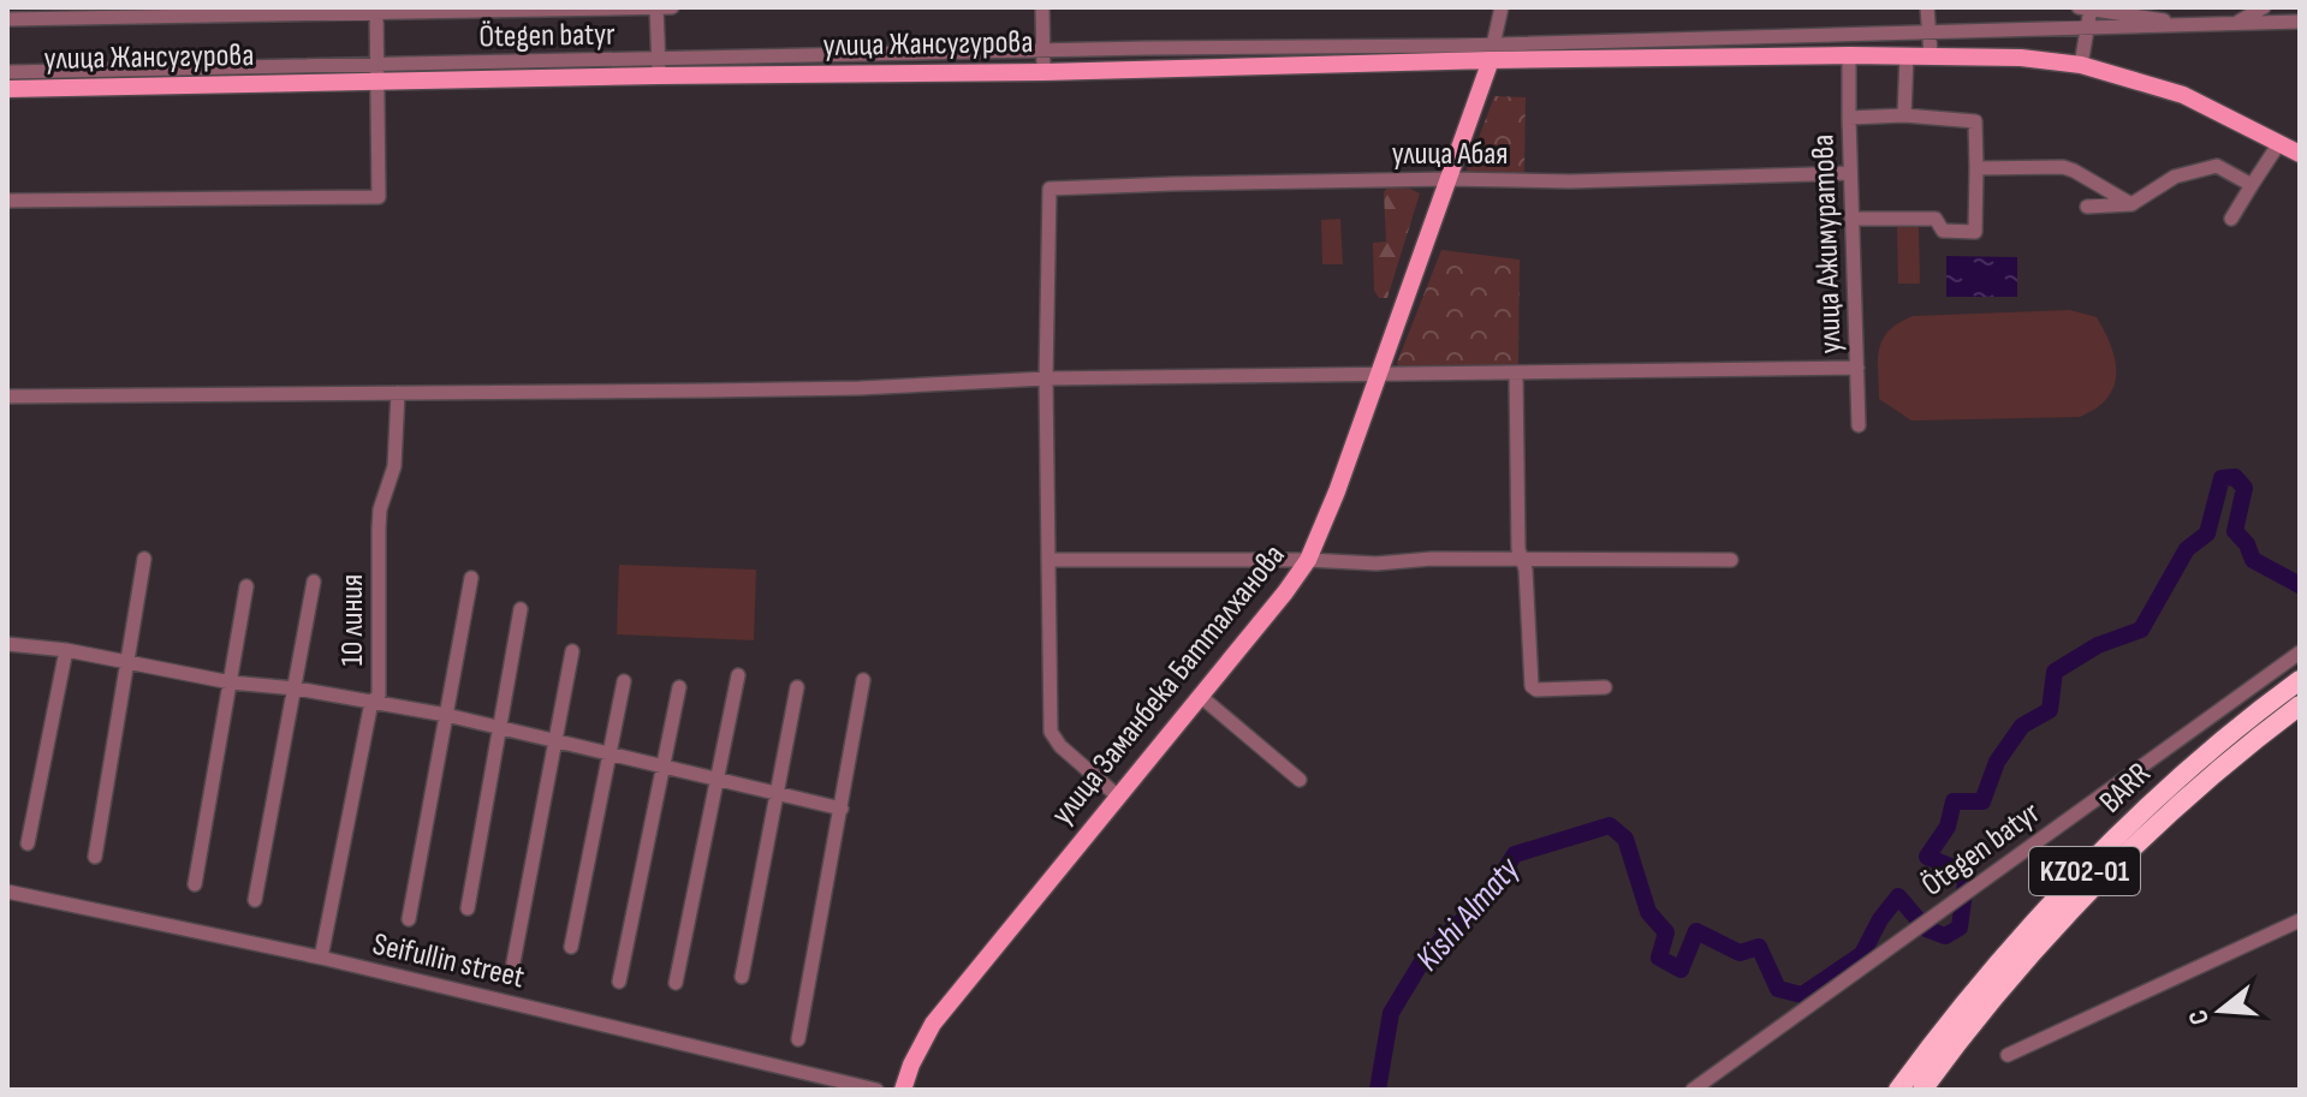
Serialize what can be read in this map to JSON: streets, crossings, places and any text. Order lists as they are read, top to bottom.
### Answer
{
  "streets": {
    "highway": ["BARR", "KZ02-01"],
    "main road": ["улица Жансугурова", "улица Заманбека Батталханова"],
    "street": [
      "Ötegen batyr",
      "улица Абая",
      "улица Ажимуратова",
      "10 линия",
      "Seifullin street"
    ]
  },
  "crossings": [
    ["улица Жансугурова", "улица Заманбека Батталханова"],
    ["улица Абая", "улица Ажимуратова"],
    ["улица Абая", "улица Заманбека Батталханова"],
    ["10 линия", "Seifullin street"]
  ],
  "water": ["Kіshі Almaty"],
  "north": "left"
}
